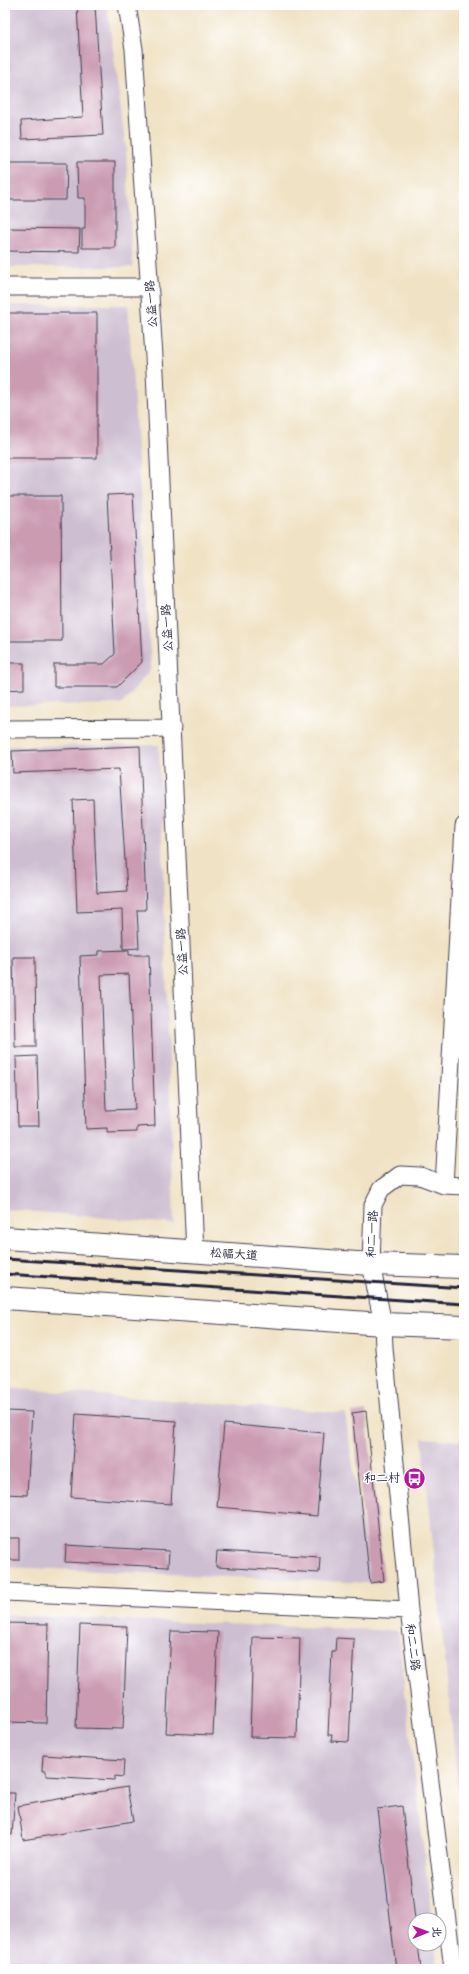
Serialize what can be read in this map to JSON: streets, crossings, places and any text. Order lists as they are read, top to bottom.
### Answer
{
  "streets": {
    "main road": ["松福大道"],
    "street": ["公益一路", "和二一路", "和二二路"]
  },
  "crossings": [
    ["公益一路", "松福大道"],
    ["和二一路", "松福大道"],
    ["和二一路", "和二二路"]
  ],
  "places": {
    "bus stop": ["和二村"]
  },
  "north": "right"
}
